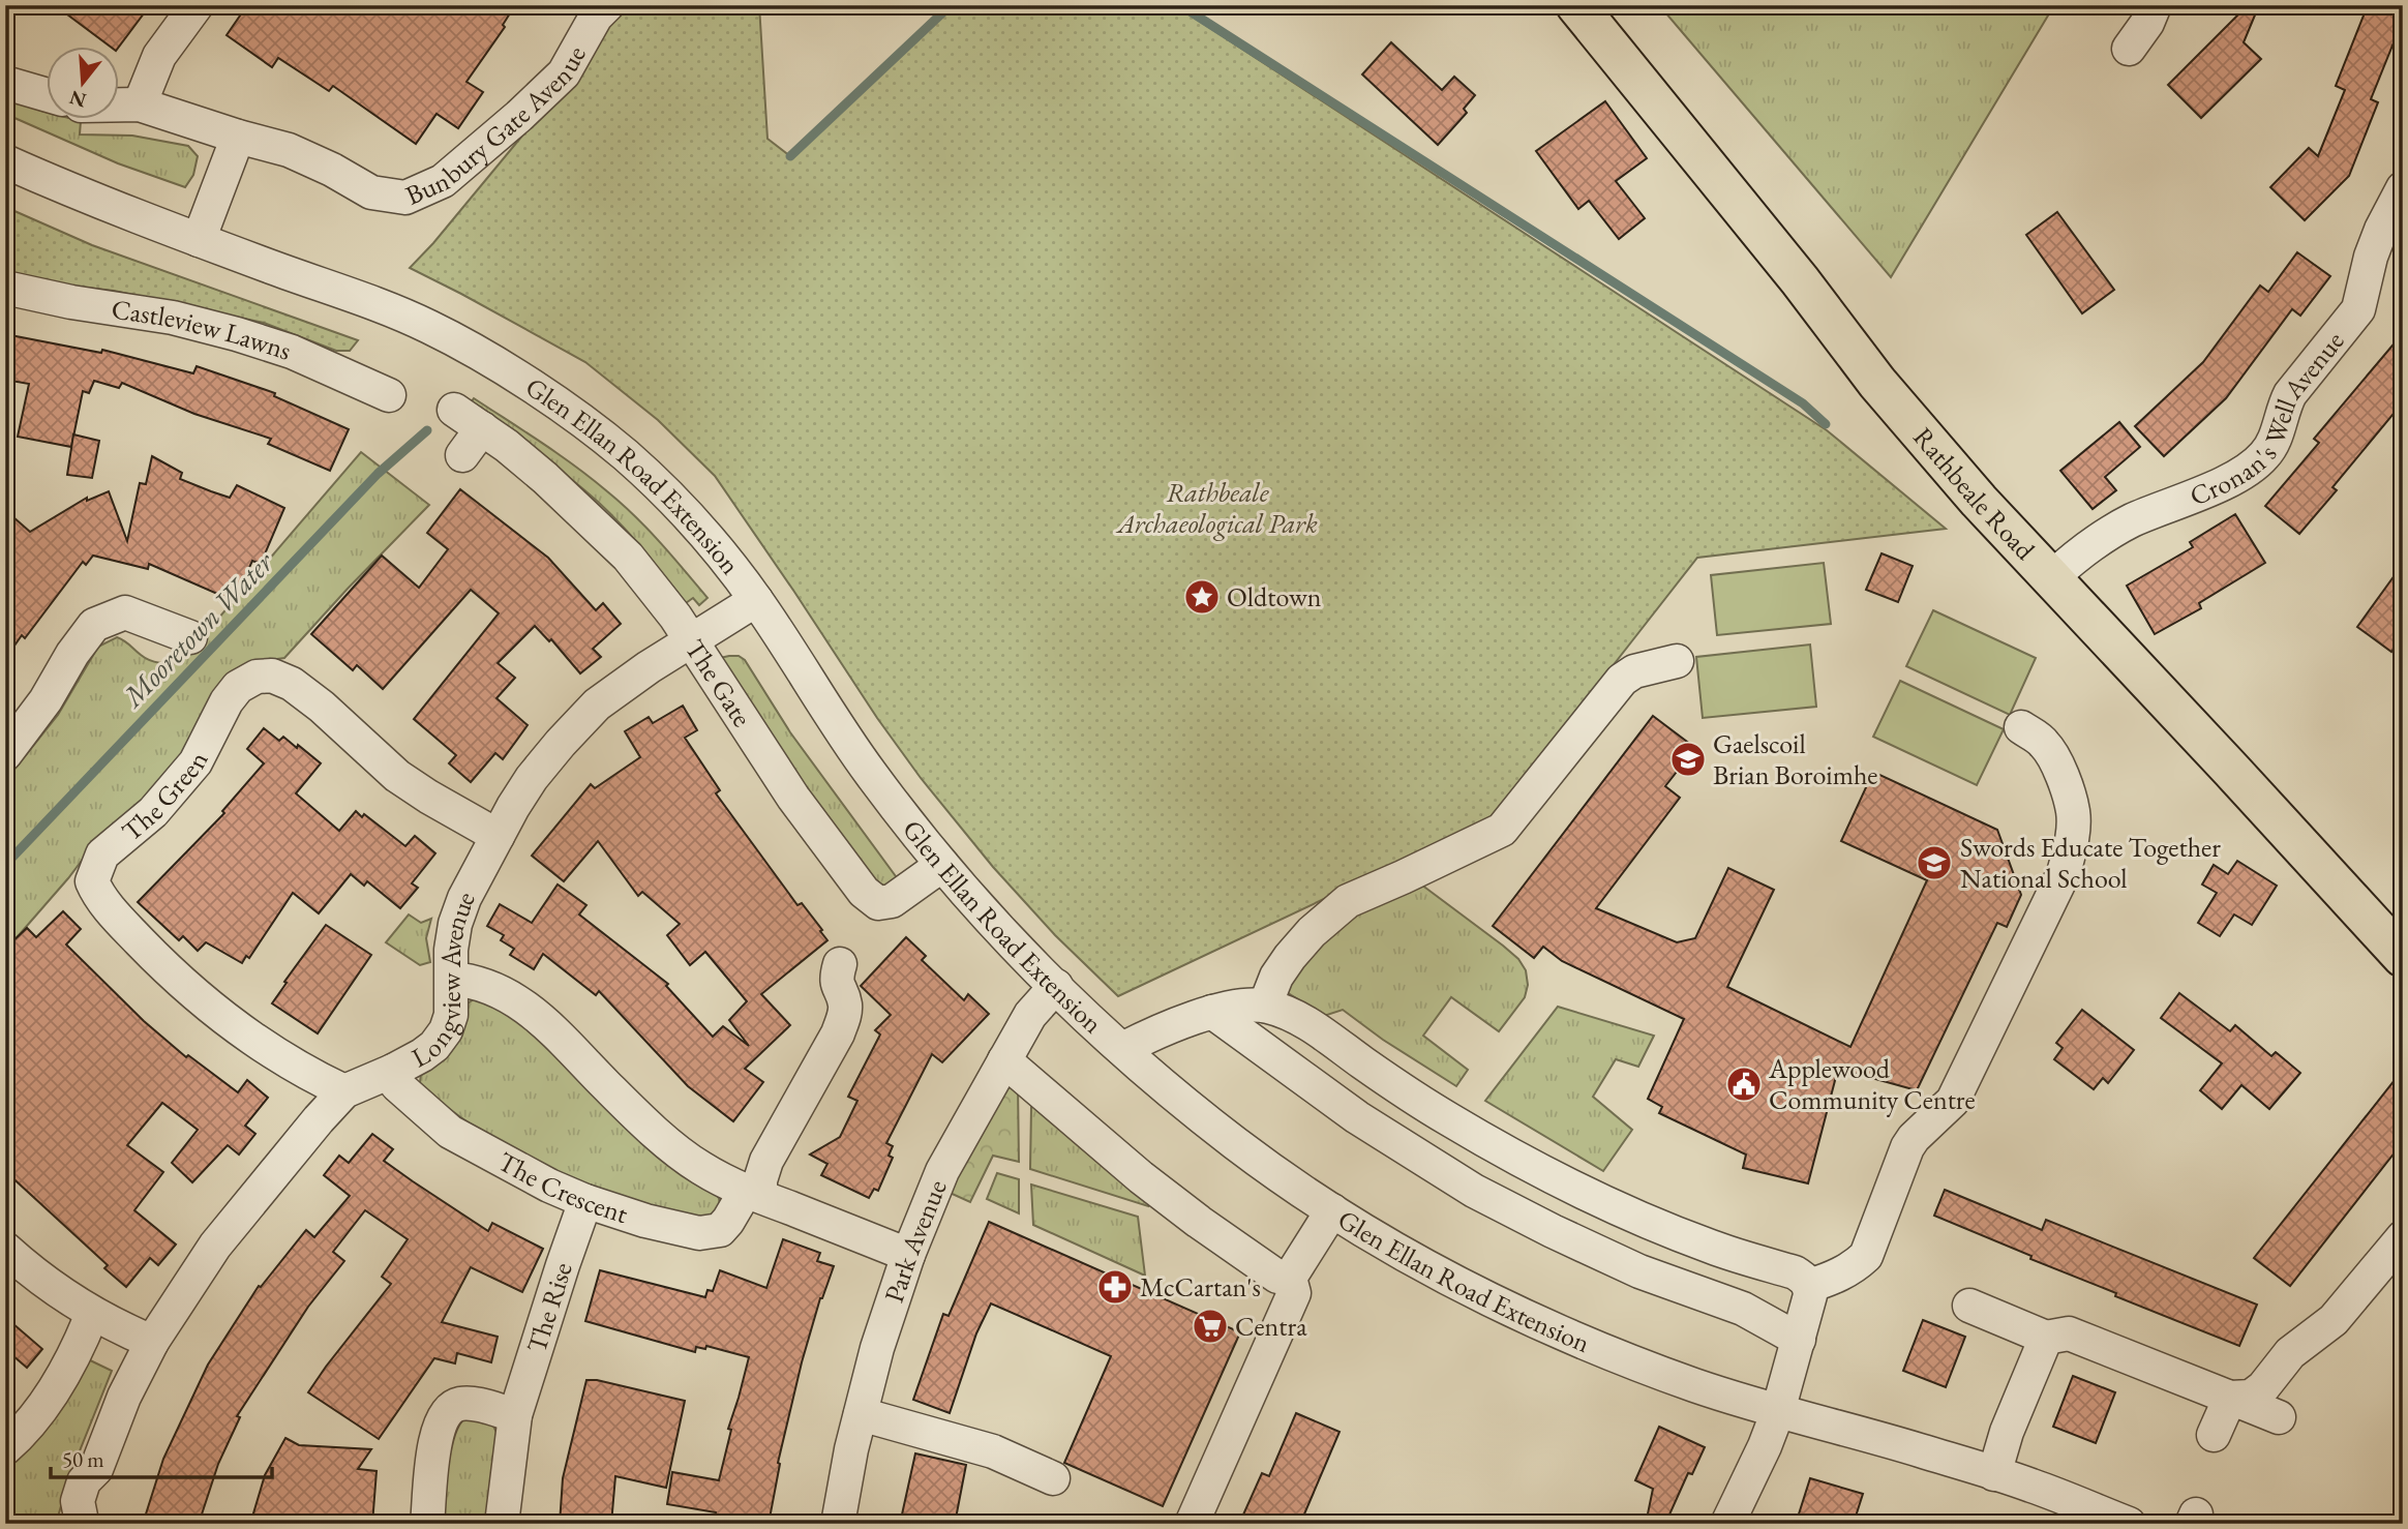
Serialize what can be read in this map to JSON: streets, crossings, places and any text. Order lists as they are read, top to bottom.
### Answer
{
  "streets": {
    "main road": ["Rathbeale Road"],
    "street": [
      "Bunbury Gate Avenue",
      "Castleview Lawns",
      "Cronan's Well Avenue",
      "Glen Ellan Road Extension",
      "The Gate",
      "The Green",
      "Longview Avenue",
      "The Crescent",
      "Park Avenue",
      "The Rise"
    ]
  },
  "crossings": [
    ["Cronan's Well Avenue", "Rathbeale Road"],
    ["Glen Ellan Road Extension", "The Gate"],
    ["Glen Ellan Road Extension", "Longview Avenue"],
    ["Glen Ellan Road Extension", "Park Avenue"],
    ["The Gate", "Longview Avenue"],
    ["The Green", "Longview Avenue"],
    ["Longview Avenue", "The Crescent"],
    ["The Crescent", "The Rise"]
  ],
  "water": ["Mooretown Water"],
  "parks": ["Rathbeale Archaeological Park"],
  "places": {
    "place": ["Oldtown"],
    "school or university": ["Gaelscoil Brian Boroimhe", "Swords Educate Together National School"],
    "public building": ["Applewood Community Centre"],
    "pharmacy": ["McCartan's"],
    "supermarket": ["Centra"]
  },
  "scale_bar": "50 m",
  "north": "bottom"
}
